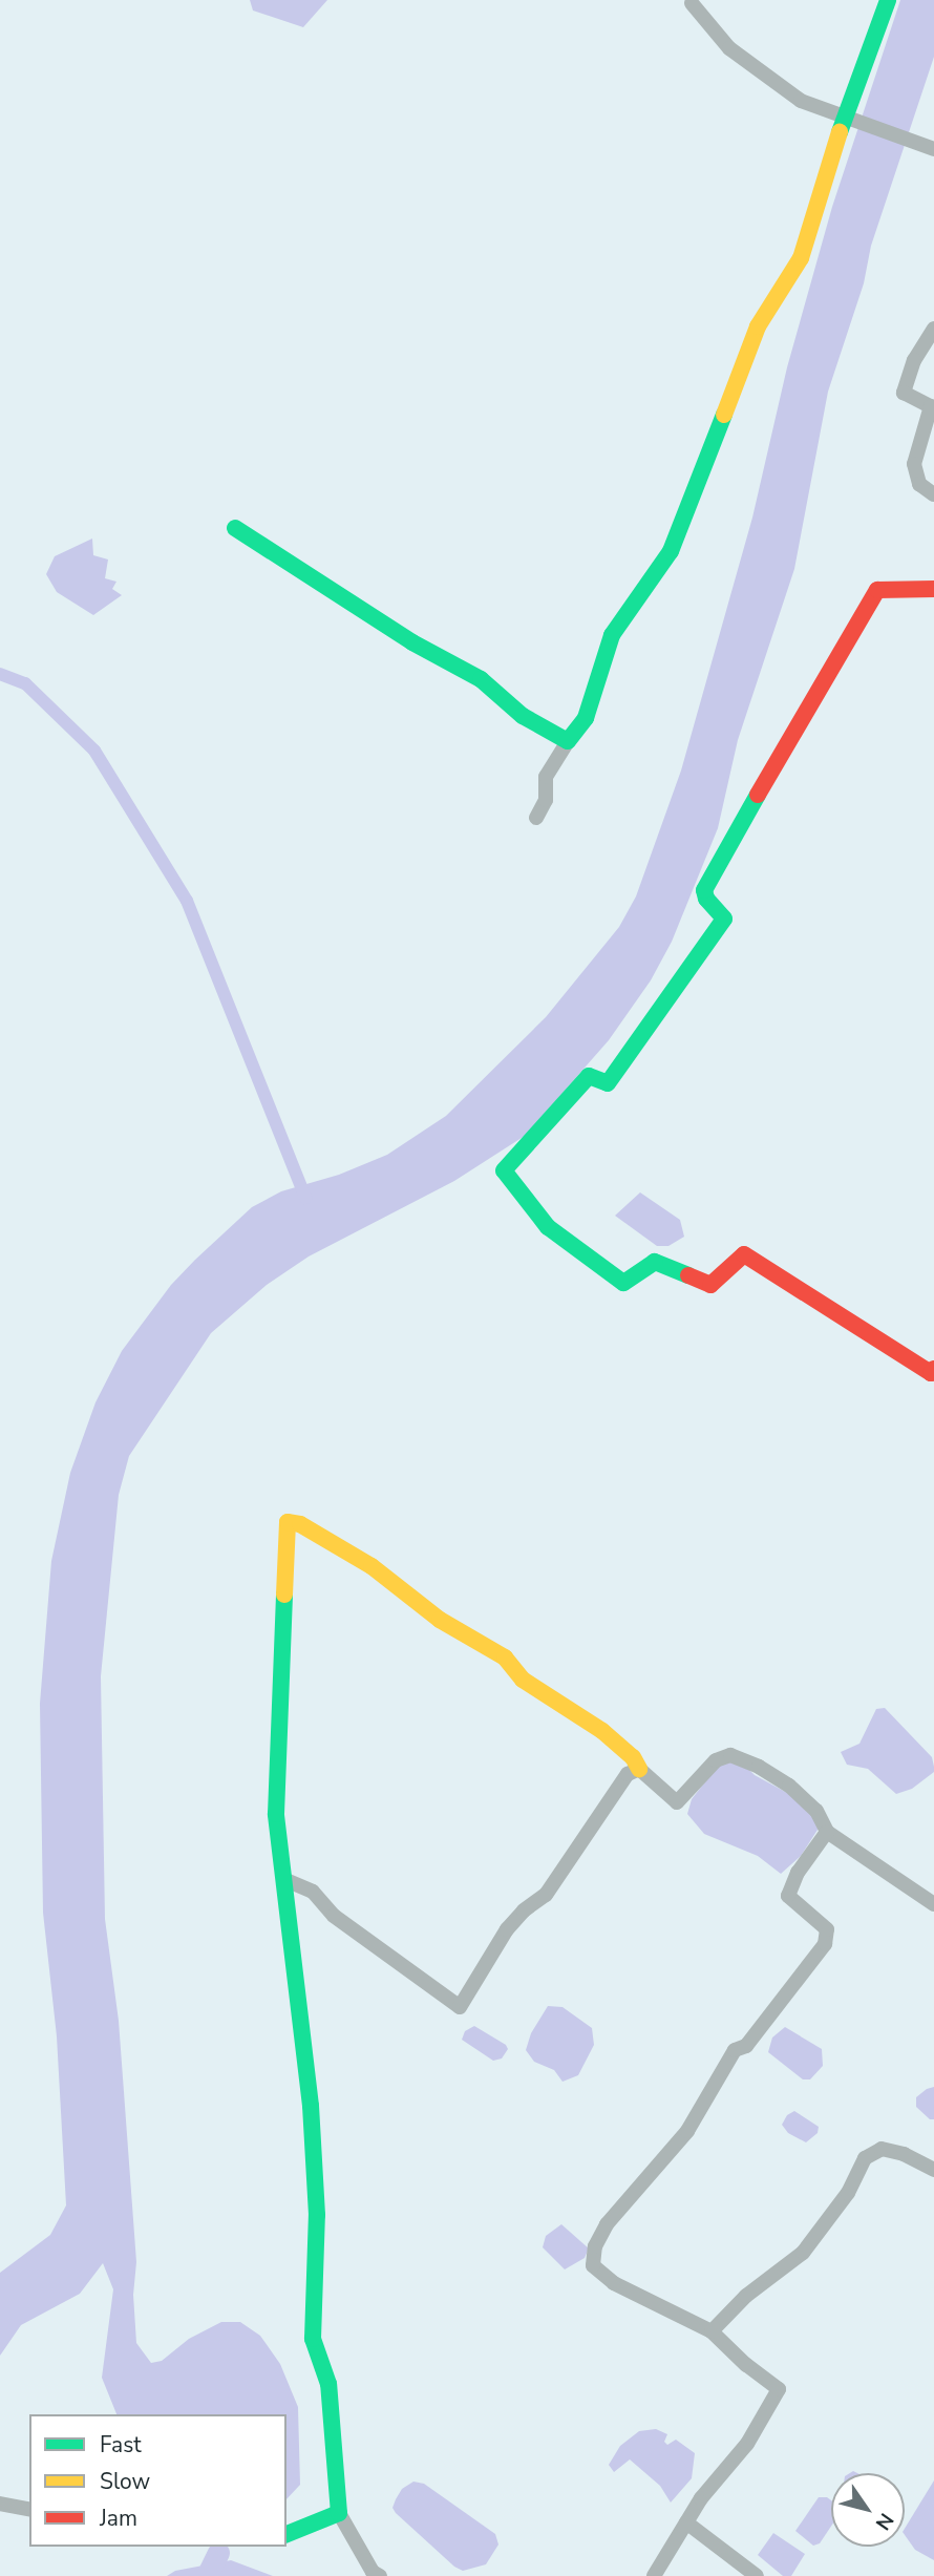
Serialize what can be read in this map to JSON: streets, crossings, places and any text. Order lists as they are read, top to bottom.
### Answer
{
  "legend": ["Fast", "Slow", "Jam"],
  "north": "bottom right"
}
